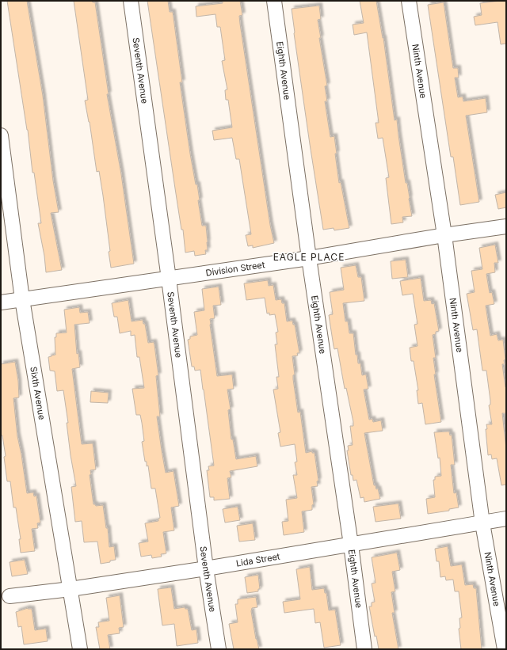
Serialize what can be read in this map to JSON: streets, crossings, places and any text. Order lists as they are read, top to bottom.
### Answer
{
  "streets": {
    "street": [
      "Seventh Avenue",
      "Eighth Avenue",
      "Ninth Avenue",
      "Division Street",
      "Sixth Avenue",
      "Lida Street"
    ]
  },
  "crossings": [
    ["Seventh Avenue", "Division Street"],
    ["Seventh Avenue", "Lida Street"],
    ["Eighth Avenue", "Division Street"],
    ["Eighth Avenue", "Lida Street"],
    ["Ninth Avenue", "Division Street"],
    ["Ninth Avenue", "Lida Street"],
    ["Division Street", "Sixth Avenue"],
    ["Sixth Avenue", "Lida Street"]
  ],
  "districts": ["EAGLE PLACE"]
}
